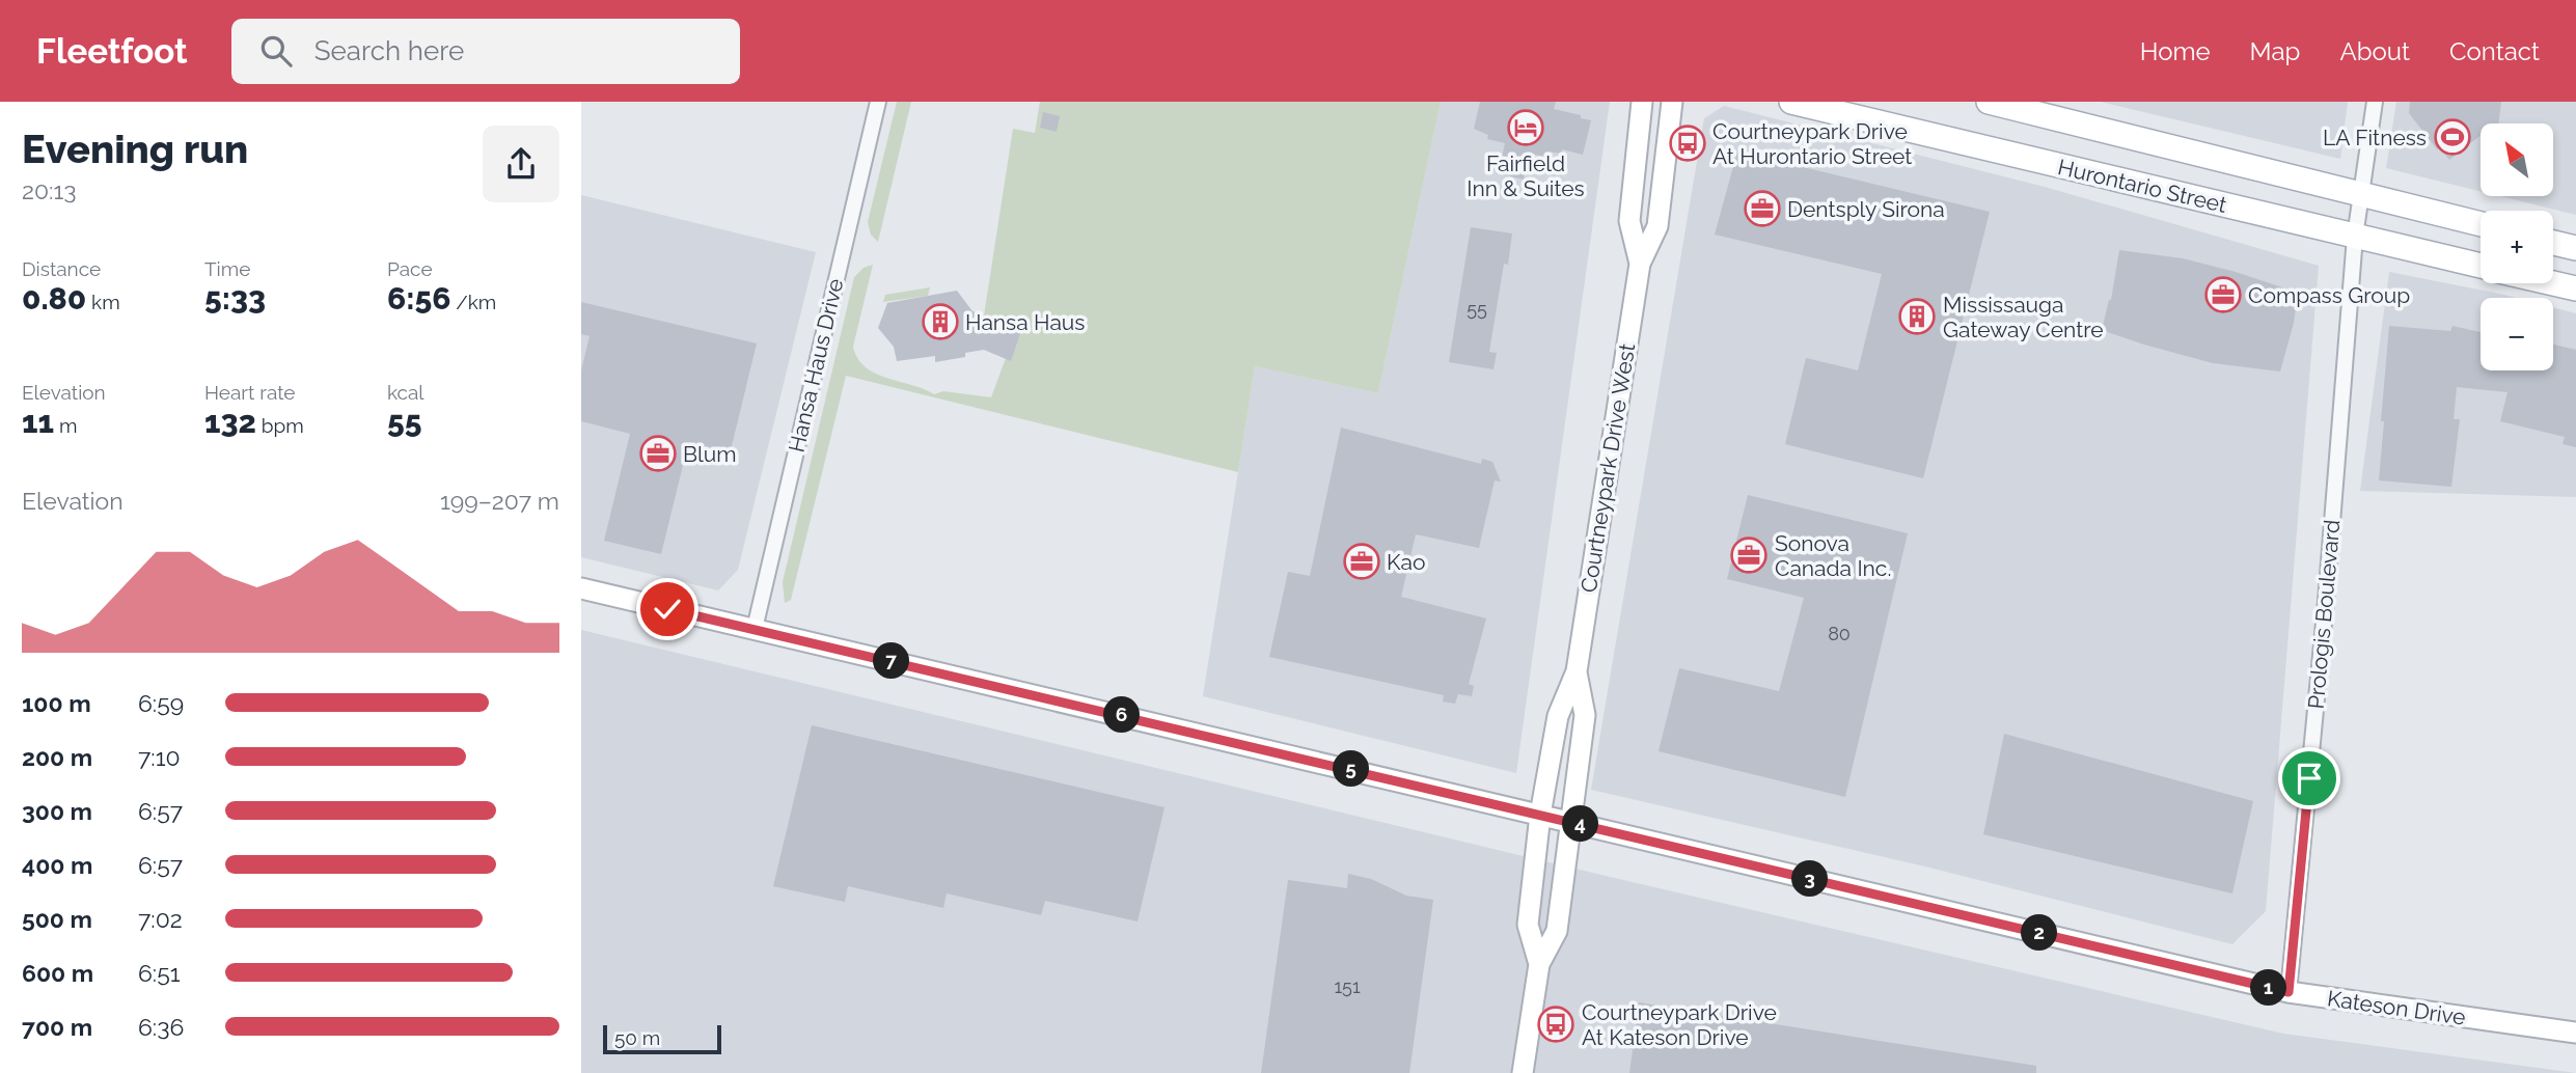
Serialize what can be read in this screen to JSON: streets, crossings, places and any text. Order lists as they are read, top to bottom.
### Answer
{
  "streets": {
    "main road": ["Hurontario Street"],
    "street": [
      "Hansa Haus Drive",
      "Courtneypark Drive West",
      "Prologis Boulevard",
      "Kateson Drive"
    ]
  },
  "crossings": [
    ["Hurontario Street", "Prologis Boulevard"],
    ["Hansa Haus Drive", "Kateson Drive"],
    ["Courtneypark Drive West", "Kateson Drive"],
    ["Prologis Boulevard", "Kateson Drive"]
  ],
  "places": {
    "hotel": ["Fairfield Inn & Suites"],
    "sports": ["LA Fitness"],
    "bus stop": ["Courtneypark Drive At Hurontario Street", "Courtneypark Drive At Kateson Drive"],
    "office": [
      "Dentsply Sirona",
      "Compass Group",
      "Blum",
      "Sonova Canada Inc.",
      "Kao"
    ],
    "building": ["Mississauga Gateway Centre", "Hansa Haus"]
  },
  "house_numbers": ["55", "80", "151"],
  "scale_bar": "50 m",
  "north": "top left",
  "page": {
    "header": "Fleetfoot",
    "search": "Search here",
    "nav": [
      "Home",
      "Map",
      "About",
      "Contact"
    ],
    "heading": ["Evening run", "20:13"],
    "map_buttons": ["+", "−"],
    "stats": [
      ["Distance", "0.80 km"],
      ["Time", "5:33"],
      ["Pace", "6:56 /km"],
      ["Elevation", "11 m"],
      ["Heart rate", "132 bpm"],
      ["kcal", "55"]
    ],
    "chart": ["Elevation", "199–207 m"],
    "pins": [
      "7",
      "6",
      "5",
      "4",
      "3",
      "2",
      "1"
    ],
    "list": [
      {
        "name": "100 m",
        "note": "6:59"
      },
      {
        "name": "200 m",
        "note": "7:10"
      },
      {
        "name": "300 m",
        "note": "6:57"
      },
      {
        "name": "400 m",
        "note": "6:57"
      },
      {
        "name": "500 m",
        "note": "7:02"
      },
      {
        "name": "600 m",
        "note": "6:51"
      },
      {
        "name": "700 m",
        "note": "6:36"
      }
    ],
    "scale": "50 m"
  }
}
